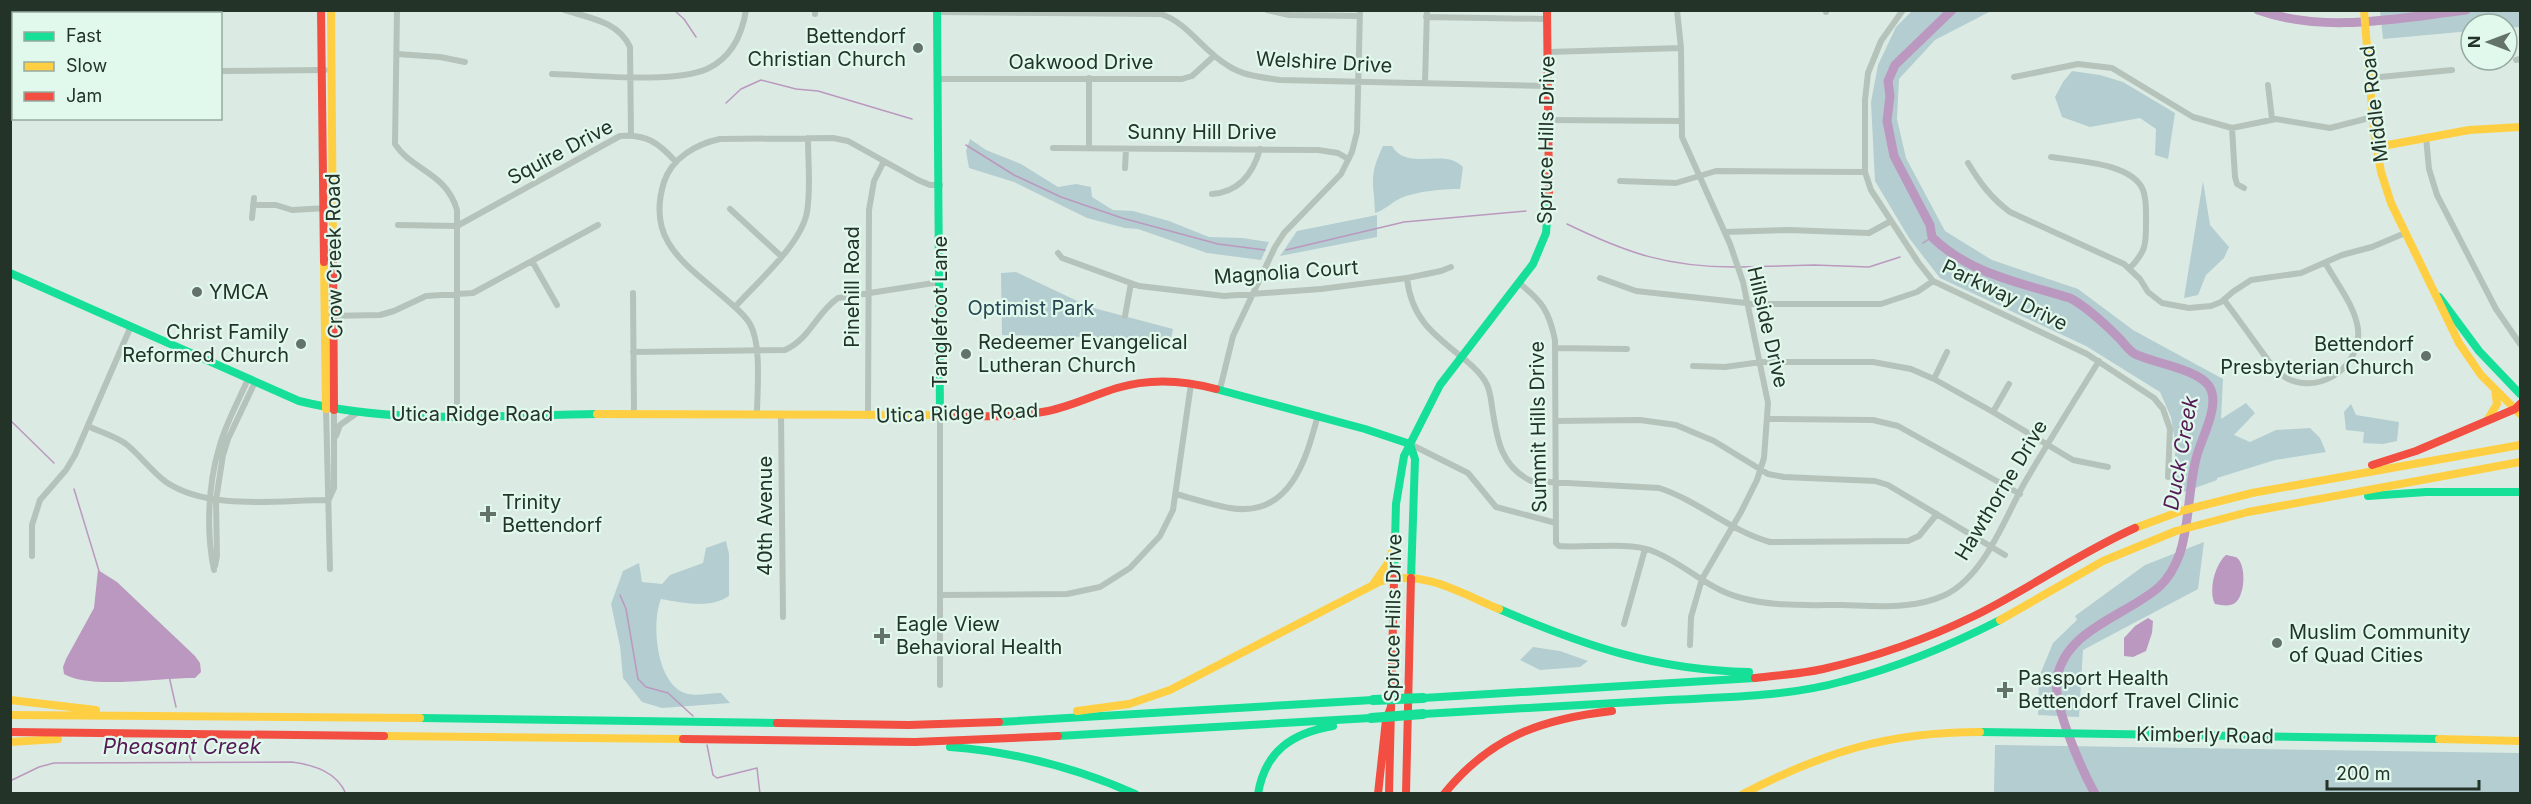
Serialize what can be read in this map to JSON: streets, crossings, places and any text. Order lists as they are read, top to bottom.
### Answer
{
  "streets": {
    "main road": [
      "Middle Road",
      "Spruce Hills Drive",
      "Crow Creek Road",
      "Tanglefoot Lane",
      "Utica Ridge Road",
      "Kimberly Road"
    ],
    "street": [
      "Oakwood Drive",
      "Welshire Drive",
      "Sunny Hill Drive",
      "Squire Drive",
      "Magnolia Court",
      "Pinehill Road",
      "Parkway Drive",
      "Hillside Drive",
      "Summit Hills Drive",
      "Hawthorne Drive",
      "40th Avenue"
    ]
  },
  "crossings": [
    ["Oakwood Drive", "Welshire Drive"],
    ["Oakwood Drive", "Tanglefoot Lane"],
    ["Welshire Drive", "Spruce Hills Drive"],
    ["Welshire Drive", "Tanglefoot Lane"],
    ["Spruce Hills Drive", "Utica Ridge Road"],
    ["Spruce Hills Drive", "Summit Hills Drive"],
    ["Crow Creek Road", "Utica Ridge Road"],
    ["Pinehill Road", "Utica Ridge Road"],
    ["Parkway Drive", "Hawthorne Drive"],
    ["Tanglefoot Lane", "Utica Ridge Road"],
    ["Hillside Drive", "Hawthorne Drive"],
    ["Utica Ridge Road", "Summit Hills Drive"],
    ["Utica Ridge Road", "40th Avenue"],
    ["Summit Hills Drive", "Hawthorne Drive"]
  ],
  "water": ["Duck Creek", "Pheasant Creek"],
  "parks": ["Optimist Park"],
  "places": {
    "other": [
      "Bettendorf Christian Church",
      "YMCA",
      "Christ Family Reformed Church",
      "Redeemer Evangelical Lutheran Church",
      "Bettendorf Presbyterian Church",
      "Muslim Community of Quad Cities"
    ],
    "health": ["Trinity Bettendorf", "Eagle View Behavioral Health", "Passport Health Bettendorf Travel Clinic"]
  },
  "legend": ["Fast", "Slow", "Jam"],
  "scale_bar": "200 m",
  "north": "left"
}
